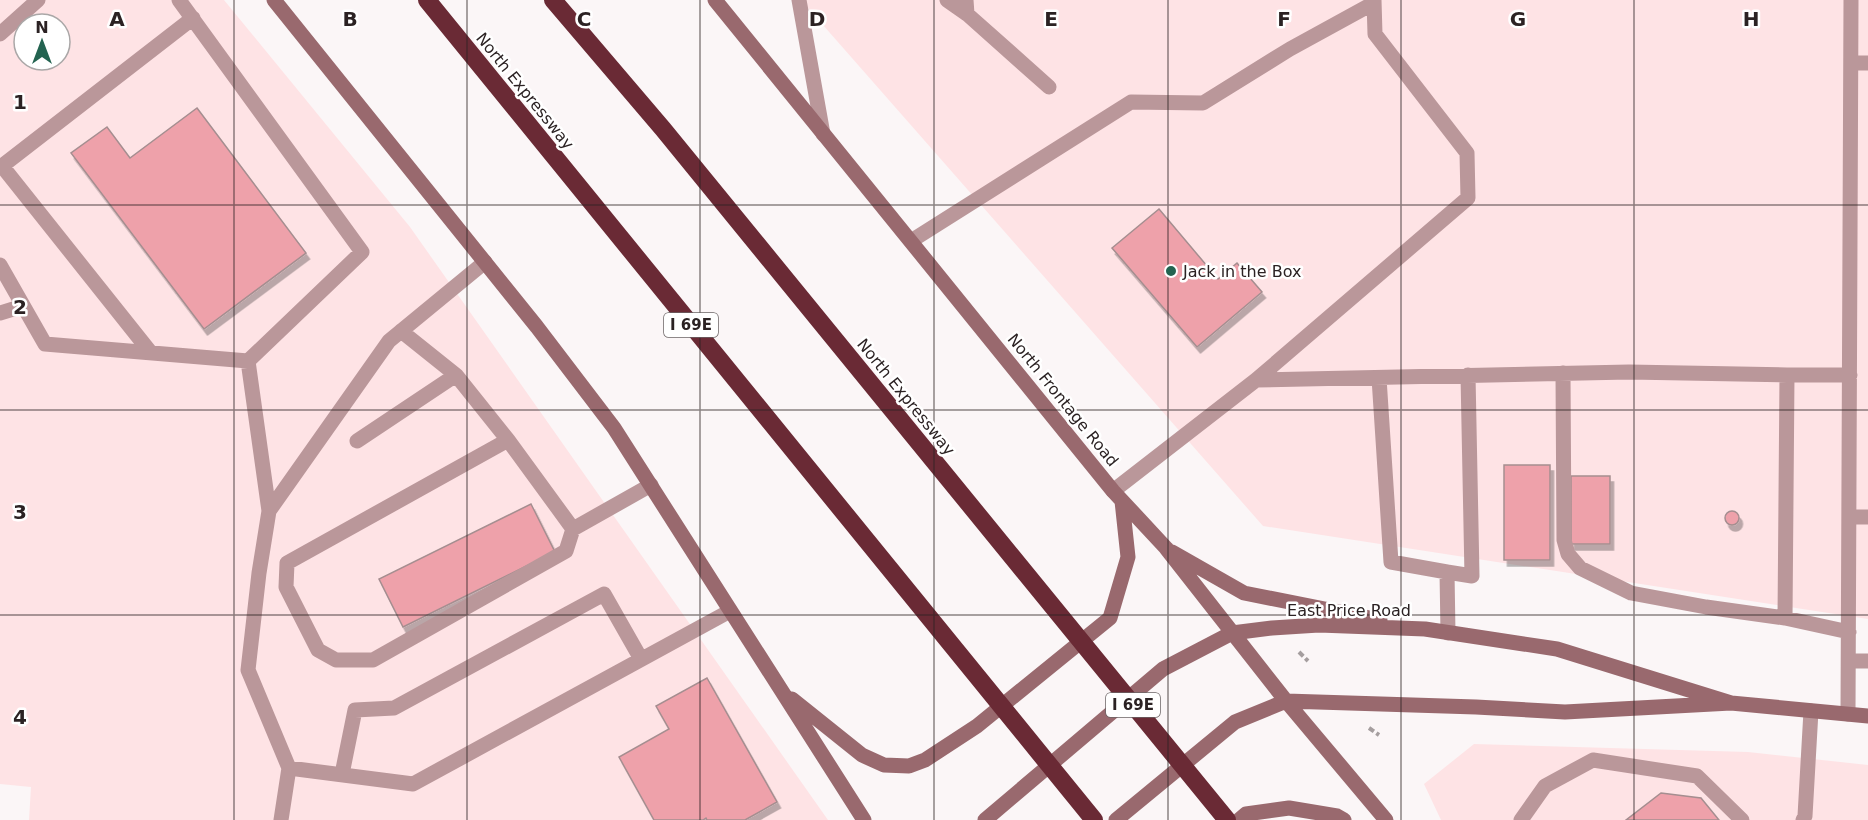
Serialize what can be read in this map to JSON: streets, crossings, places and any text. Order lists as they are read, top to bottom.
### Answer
{
  "streets": {
    "highway": ["North Expressway", "I 69E"],
    "main road": ["North Frontage Road", "East Price Road"]
  },
  "crossings": [
    ["North Frontage Road", "East Price Road"]
  ],
  "places": ["Jack in the Box"],
  "north": "top",
  "grid": {
    "columns": [
      "A",
      "B",
      "C",
      "D",
      "E",
      "F",
      "G",
      "H"
    ],
    "rows": [
      "1",
      "2",
      "3",
      "4"
    ]
  }
}
